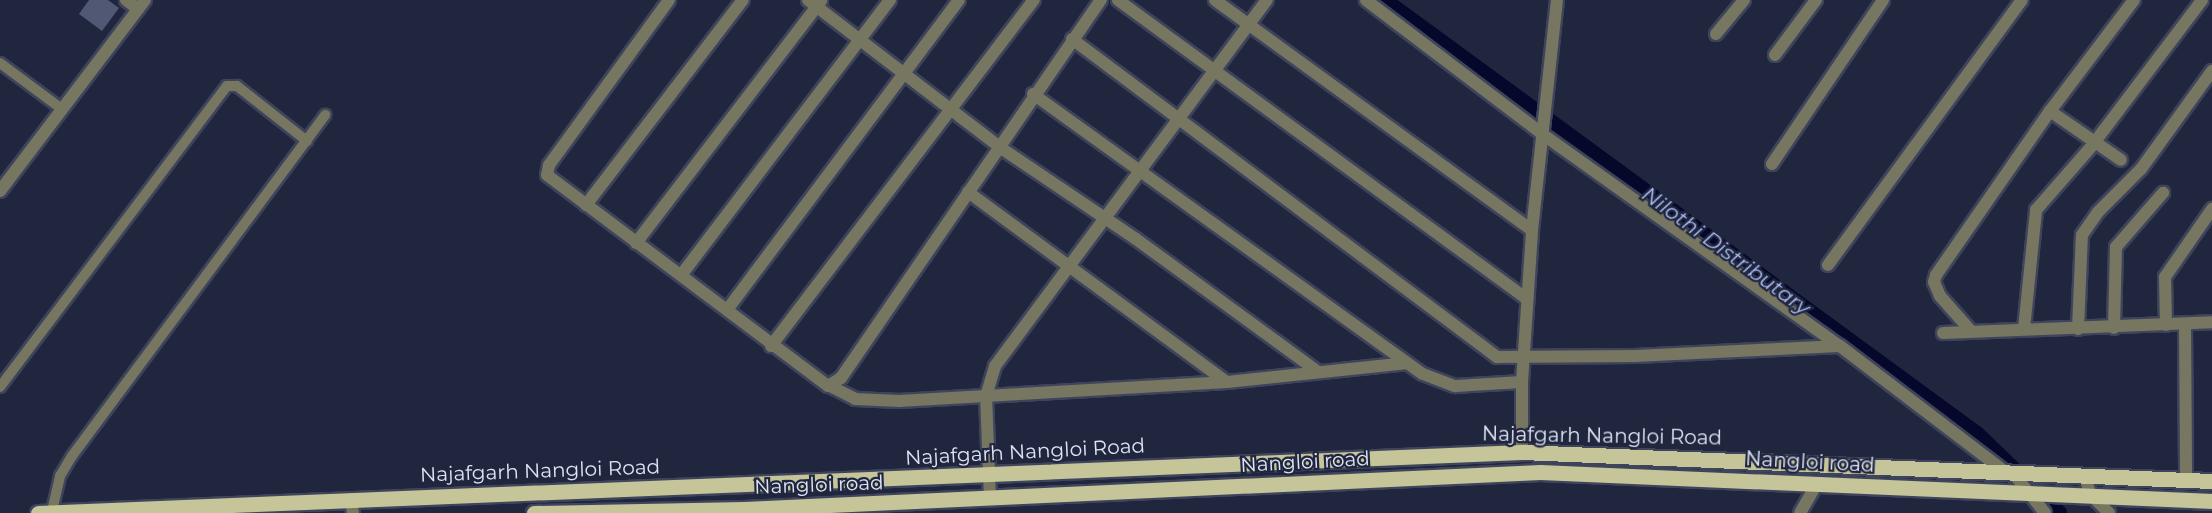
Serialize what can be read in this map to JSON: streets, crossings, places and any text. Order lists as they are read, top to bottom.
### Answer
{
  "streets": {
    "main road": ["Najafgarh Nangloi Road", "Nangloi road"]
  },
  "water": ["Nilothi Distributary"]
}
